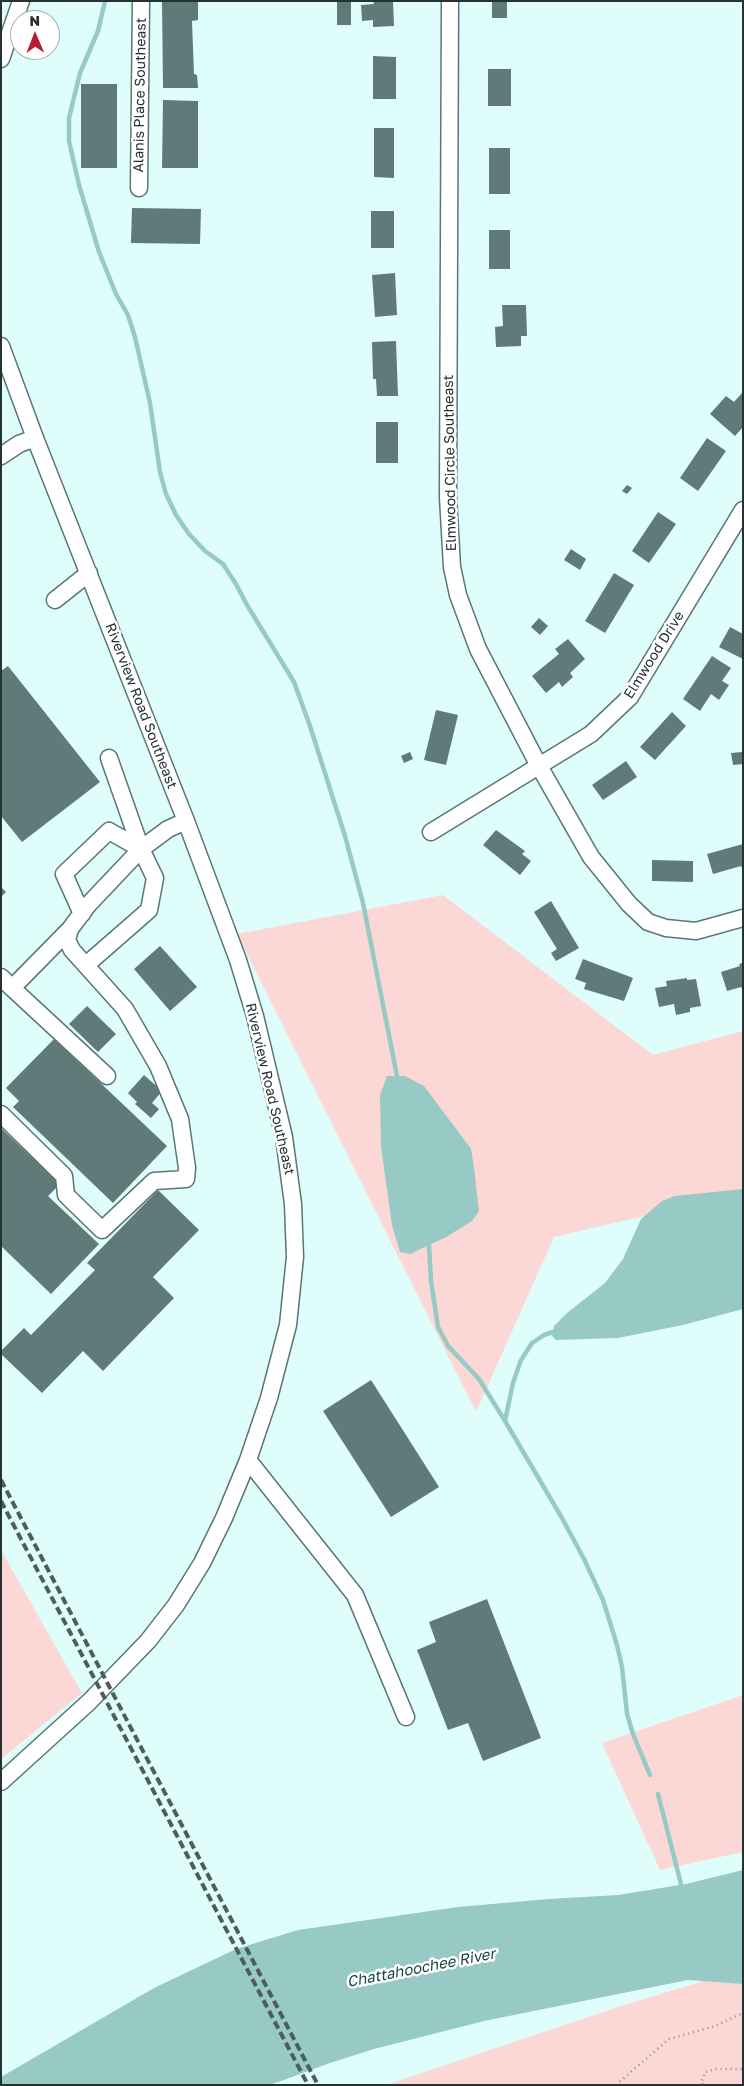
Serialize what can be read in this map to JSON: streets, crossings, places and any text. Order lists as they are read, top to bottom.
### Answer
{
  "streets": {
    "street": [
      "Alanis Place Southeast",
      "Elmwood Circle Southeast",
      "Elmwood Drive",
      "Riverview Road Southeast"
    ]
  },
  "crossings": [
    ["Elmwood Circle Southeast", "Elmwood Drive"]
  ],
  "water": ["Chattahoochee River"],
  "north": "top"
}
